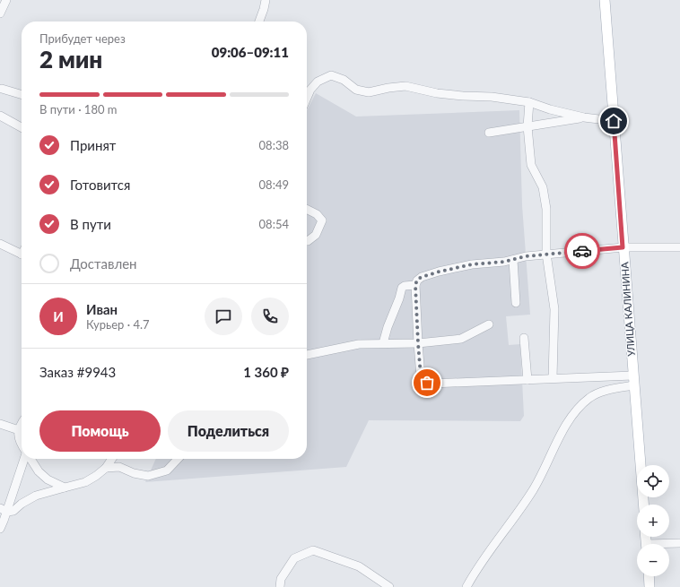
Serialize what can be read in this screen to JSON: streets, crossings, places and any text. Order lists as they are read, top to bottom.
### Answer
{
  "streets": {
    "main road": ["УЛИЦА КАЛИНИНА"]
  },
  "page": {
    "heading": ["2 мин", "Прибудет через", "09:06–09:11"],
    "panel": [
      "Иван",
      "Курьер · 4.7",
      "Заказ #9943",
      "1 360 ₽"
    ],
    "bar": "В пути · 180 m",
    "list": [
      ["Принят", "08:38"],
      ["Готовится", "08:49"],
      ["В пути", "08:54"],
      "Доставлен"
    ],
    "round": "И",
    "buttons": ["Помощь", "Поделиться"],
    "map_buttons": ["+", "−"]
  }
}
